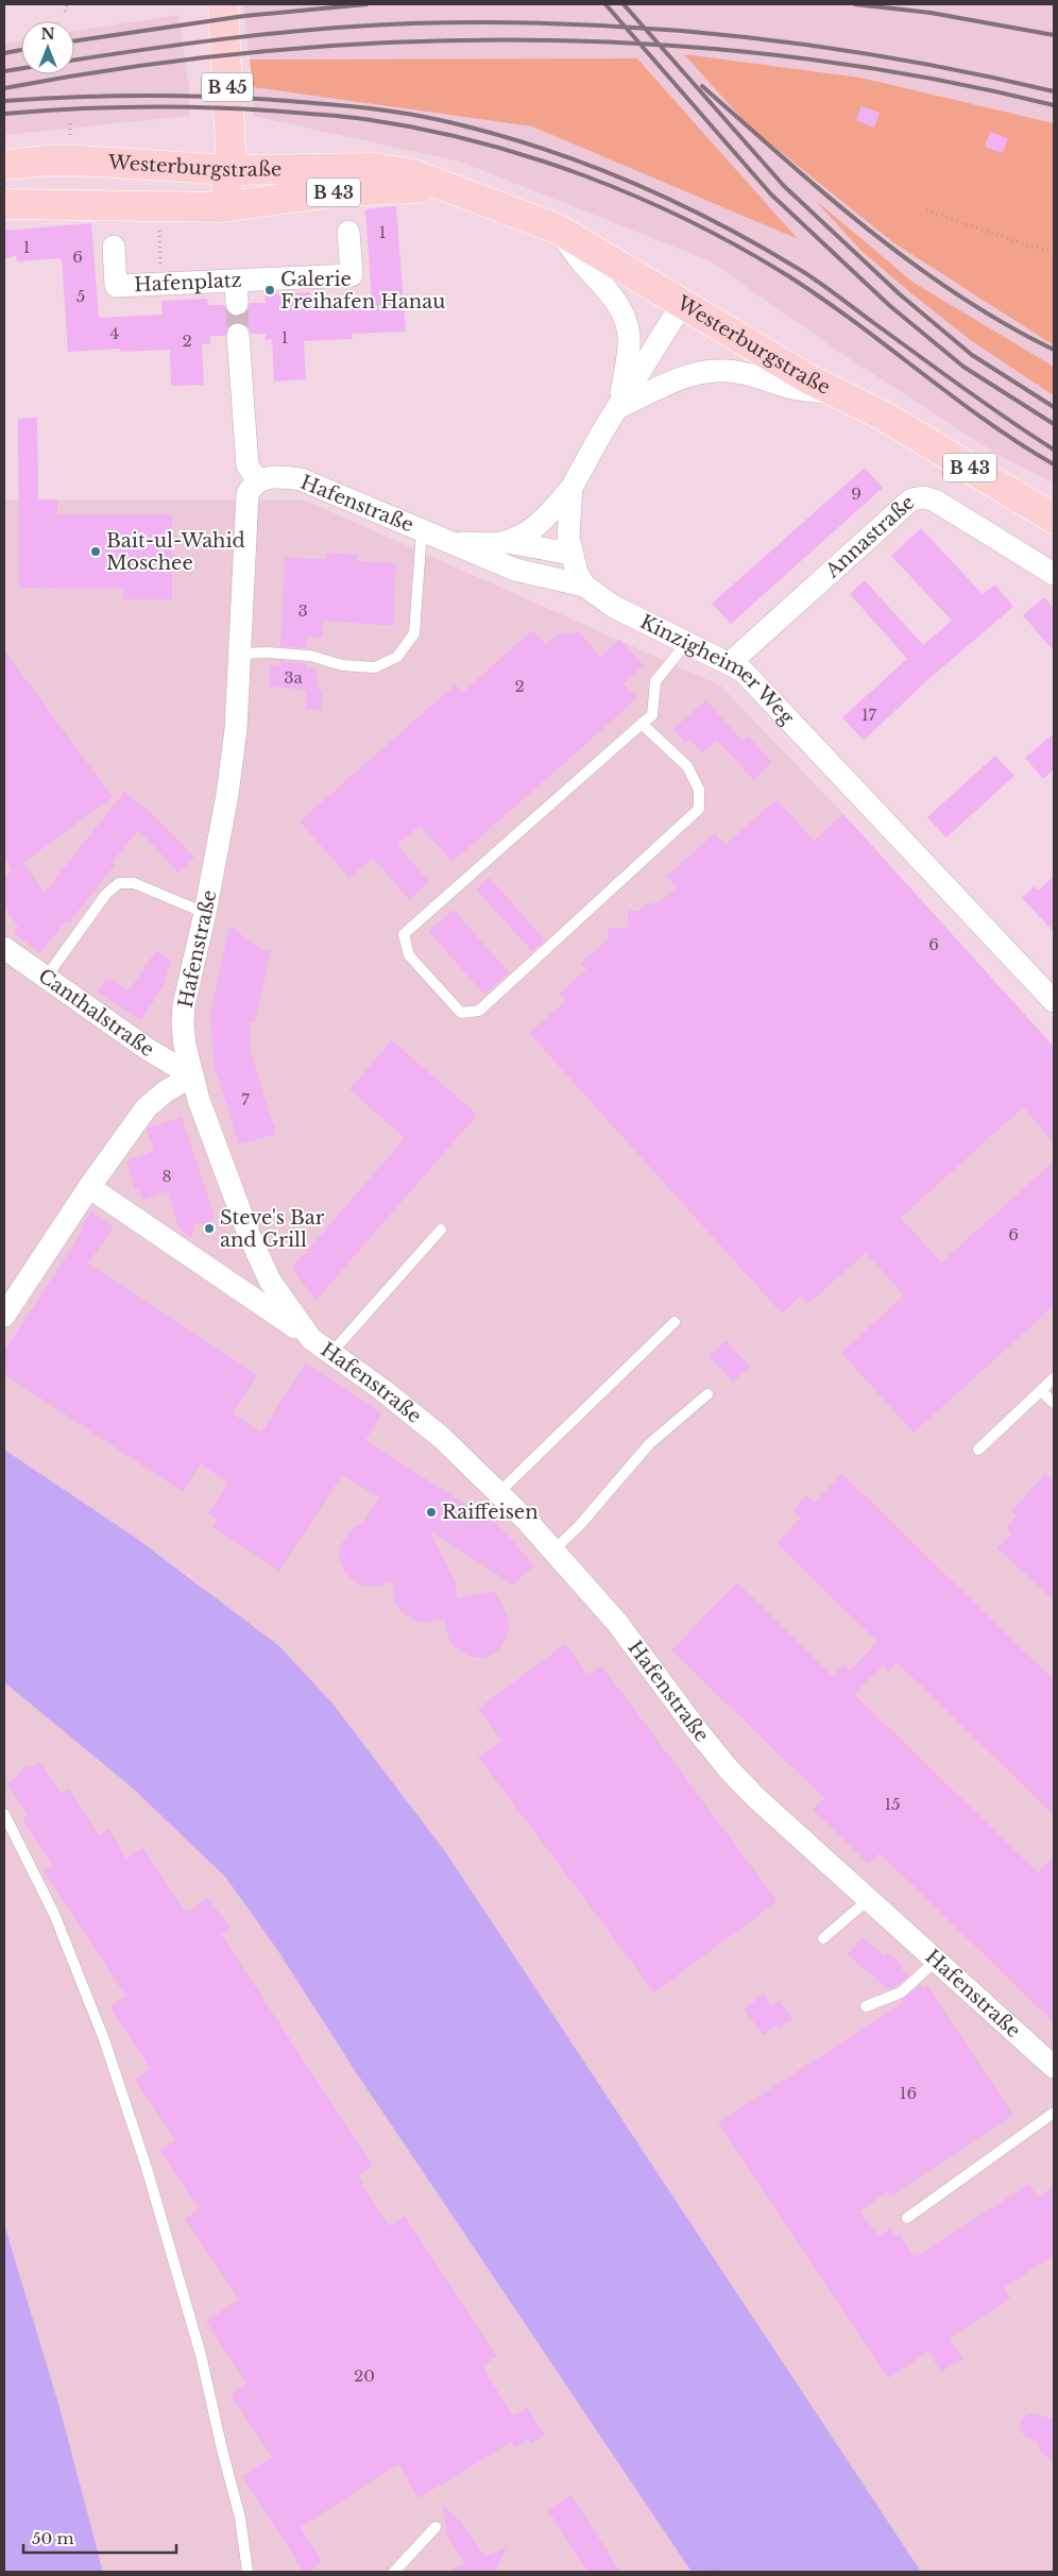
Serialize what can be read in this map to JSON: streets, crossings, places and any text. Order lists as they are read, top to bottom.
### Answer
{
  "streets": {
    "main road": ["B 45", "Westerburgstraße", "B 43"],
    "street": [
      "Hafenplatz",
      "Hafenstraße",
      "Annastraße",
      "Kinzigheimer Weg",
      "Canthalstraße"
    ]
  },
  "crossings": [
    ["B 45", "Westerburgstraße"],
    ["Hafenstraße", "Kinzigheimer Weg"],
    ["Hafenstraße", "Canthalstraße"],
    ["Annastraße", "Kinzigheimer Weg"]
  ],
  "places": [
    "Galerie Freihafen Hanau",
    "Bait-ul-Wahid Moschee",
    "Steve's Bar and Grill",
    "Raiffeisen"
  ],
  "house_numbers": [
    "1",
    "1",
    "6",
    "5",
    "4",
    "1",
    "2",
    "9",
    "3",
    "3a",
    "2",
    "17",
    "6",
    "7",
    "8",
    "6",
    "15",
    "16",
    "20"
  ],
  "scale_bar": "50 m",
  "north": "top"
}
